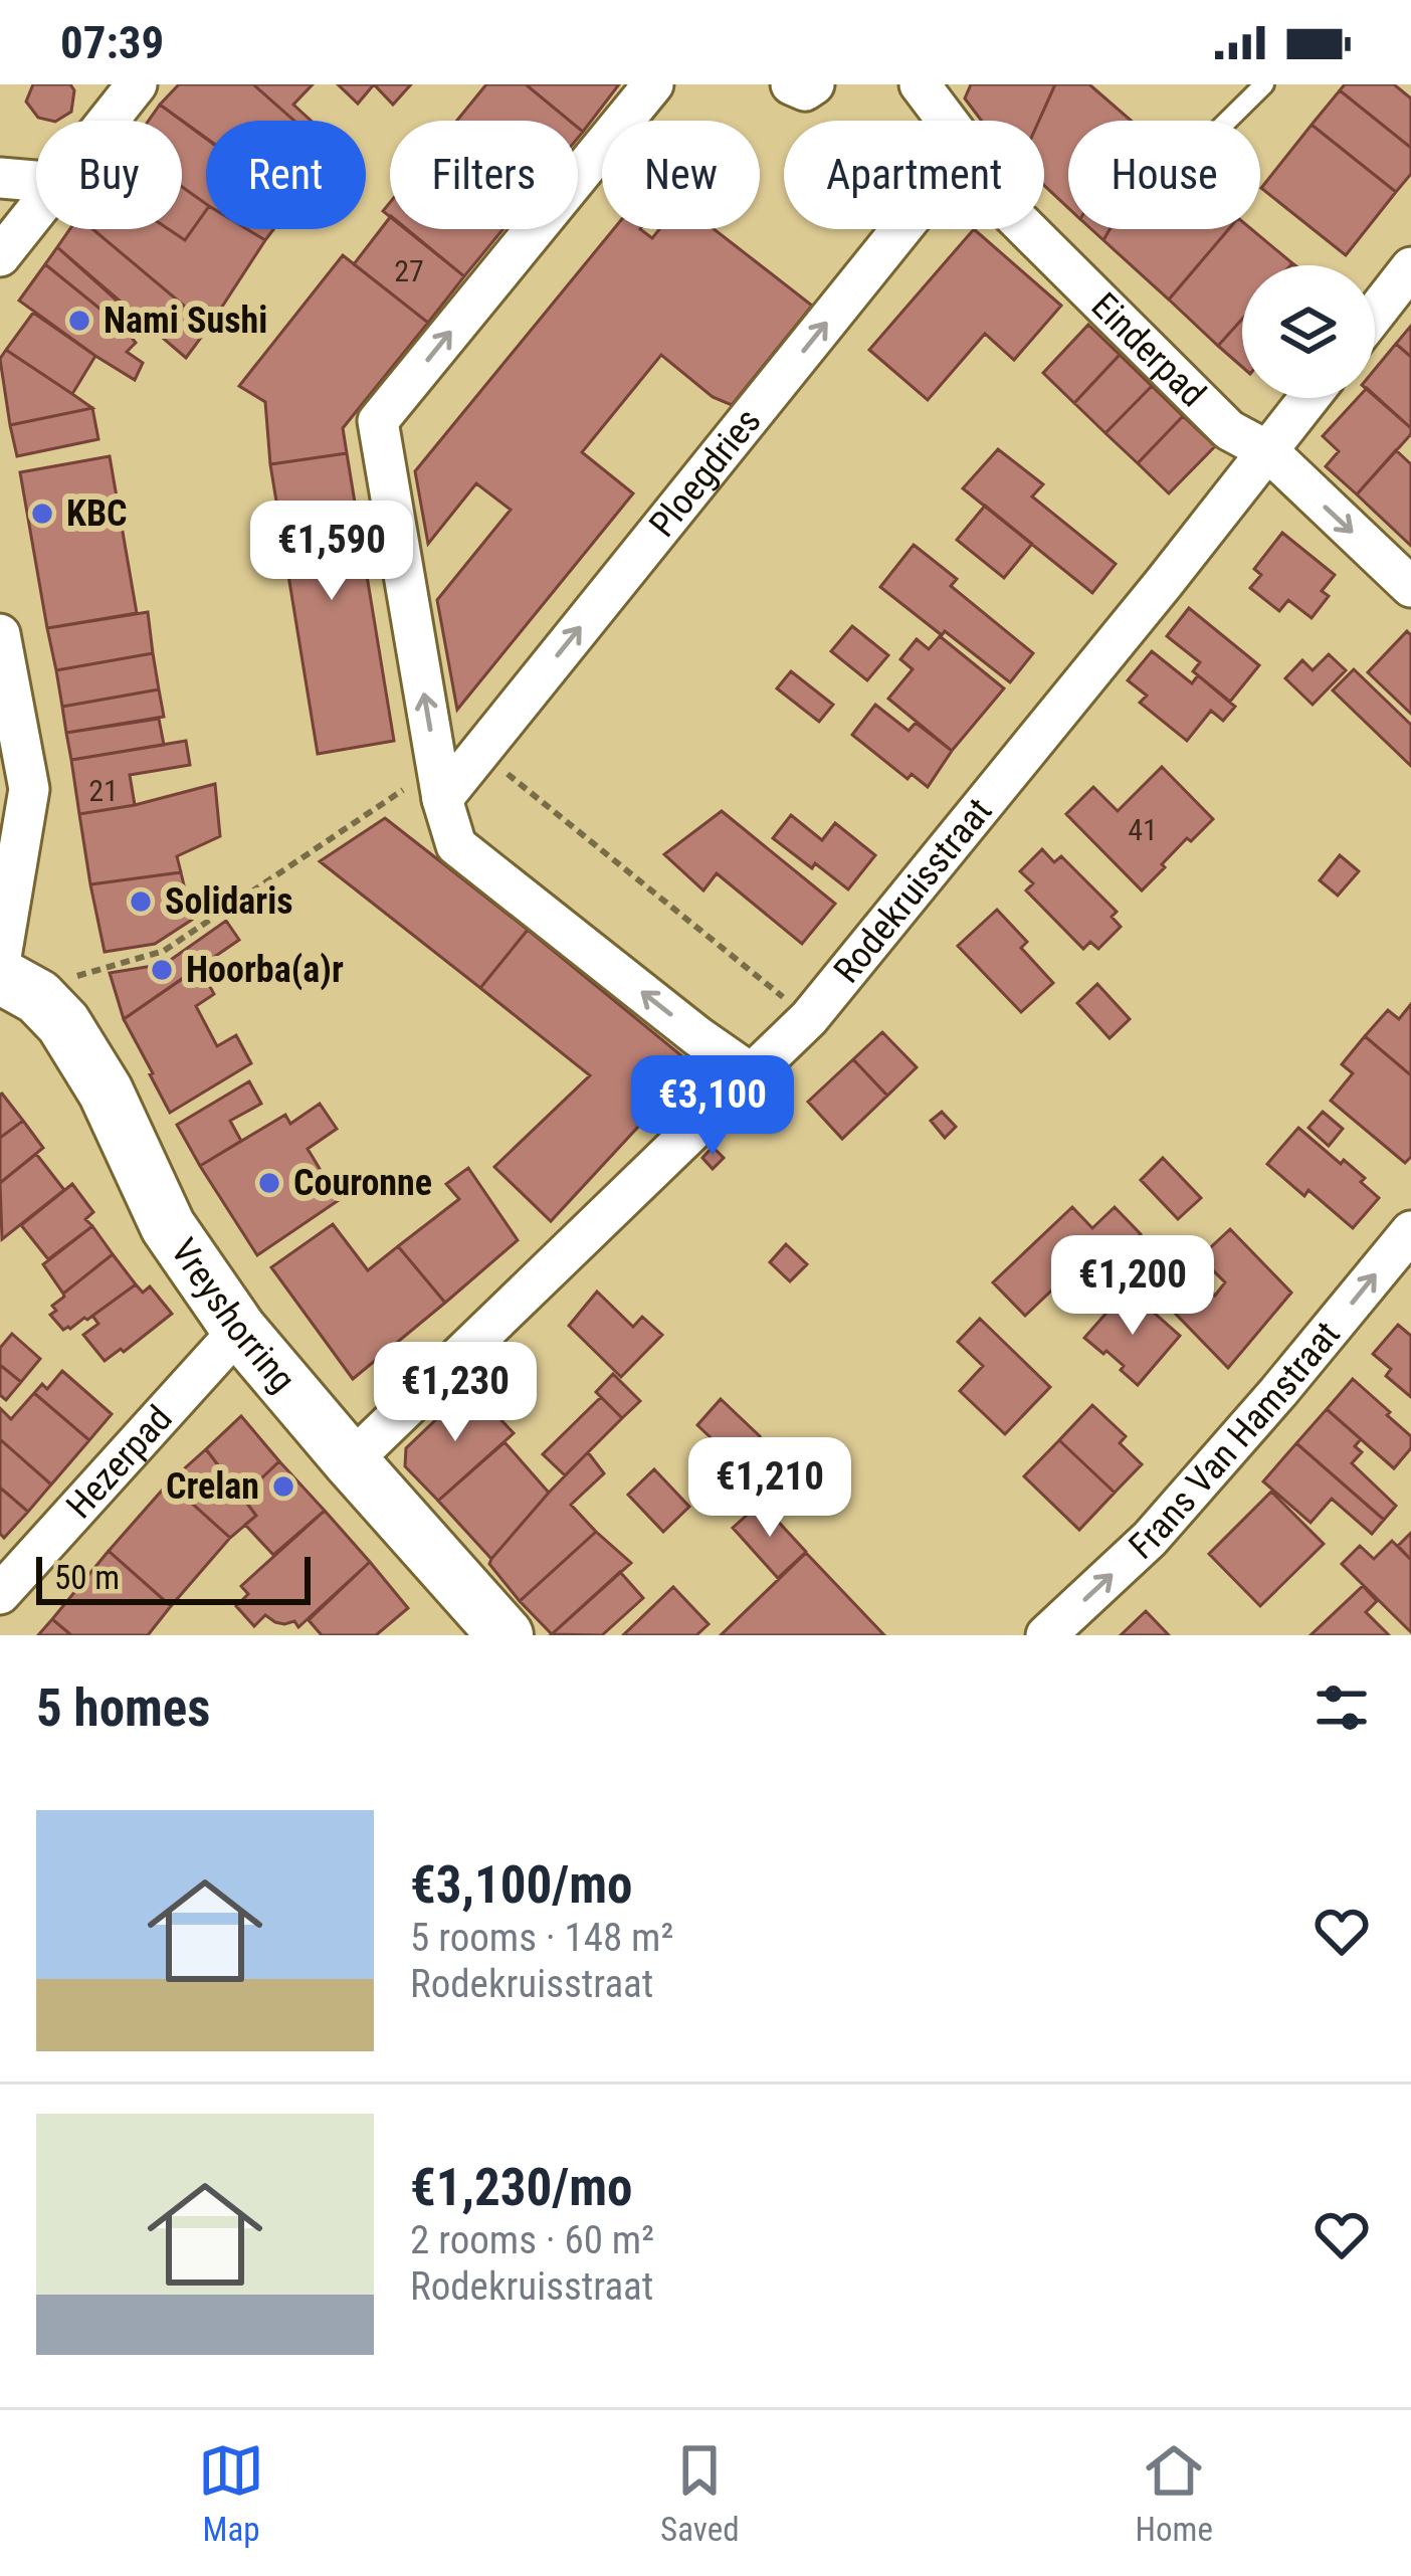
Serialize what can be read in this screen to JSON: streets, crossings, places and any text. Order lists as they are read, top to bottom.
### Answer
{
  "streets": {
    "main road": ["Vreyshorring"],
    "street": [
      "Einderpad",
      "Ploegdries",
      "Rodekruisstraat",
      "Frans Van Hamstraat",
      "Hezerpad"
    ]
  },
  "crossings": [
    ["Einderpad", "Rodekruisstraat"],
    ["Rodekruisstraat", "Vreyshorring"],
    ["Vreyshorring", "Hezerpad"]
  ],
  "one_way": ["Ploegdries", "Frans Van Hamstraat"],
  "places": [
    "Nami Sushi",
    "KBC",
    "Solidaris",
    "Hoorba(a)r",
    "Couronne",
    "Crelan"
  ],
  "house_numbers": ["27", "21", "41"],
  "scale_bar": "50 m",
  "page": {
    "status": "07:39",
    "chip": [
      "Buy",
      "Rent",
      "Filters",
      "New",
      "Apartment",
      "House"
    ],
    "price": [
      "€1,590",
      "€3,100",
      "€1,200",
      "€1,230",
      "€1,210"
    ],
    "scale": "50 m",
    "heading": "5 homes",
    "list": [
      {
        "name": "€3,100/mo",
        "note": "5 rooms · 148 m² · Rodekruisstraat"
      },
      {
        "name": "€1,230/mo",
        "note": "2 rooms · 60 m² · Rodekruisstraat"
      }
    ],
    "tabs": ["Map", "Saved", "Home"]
  }
}
